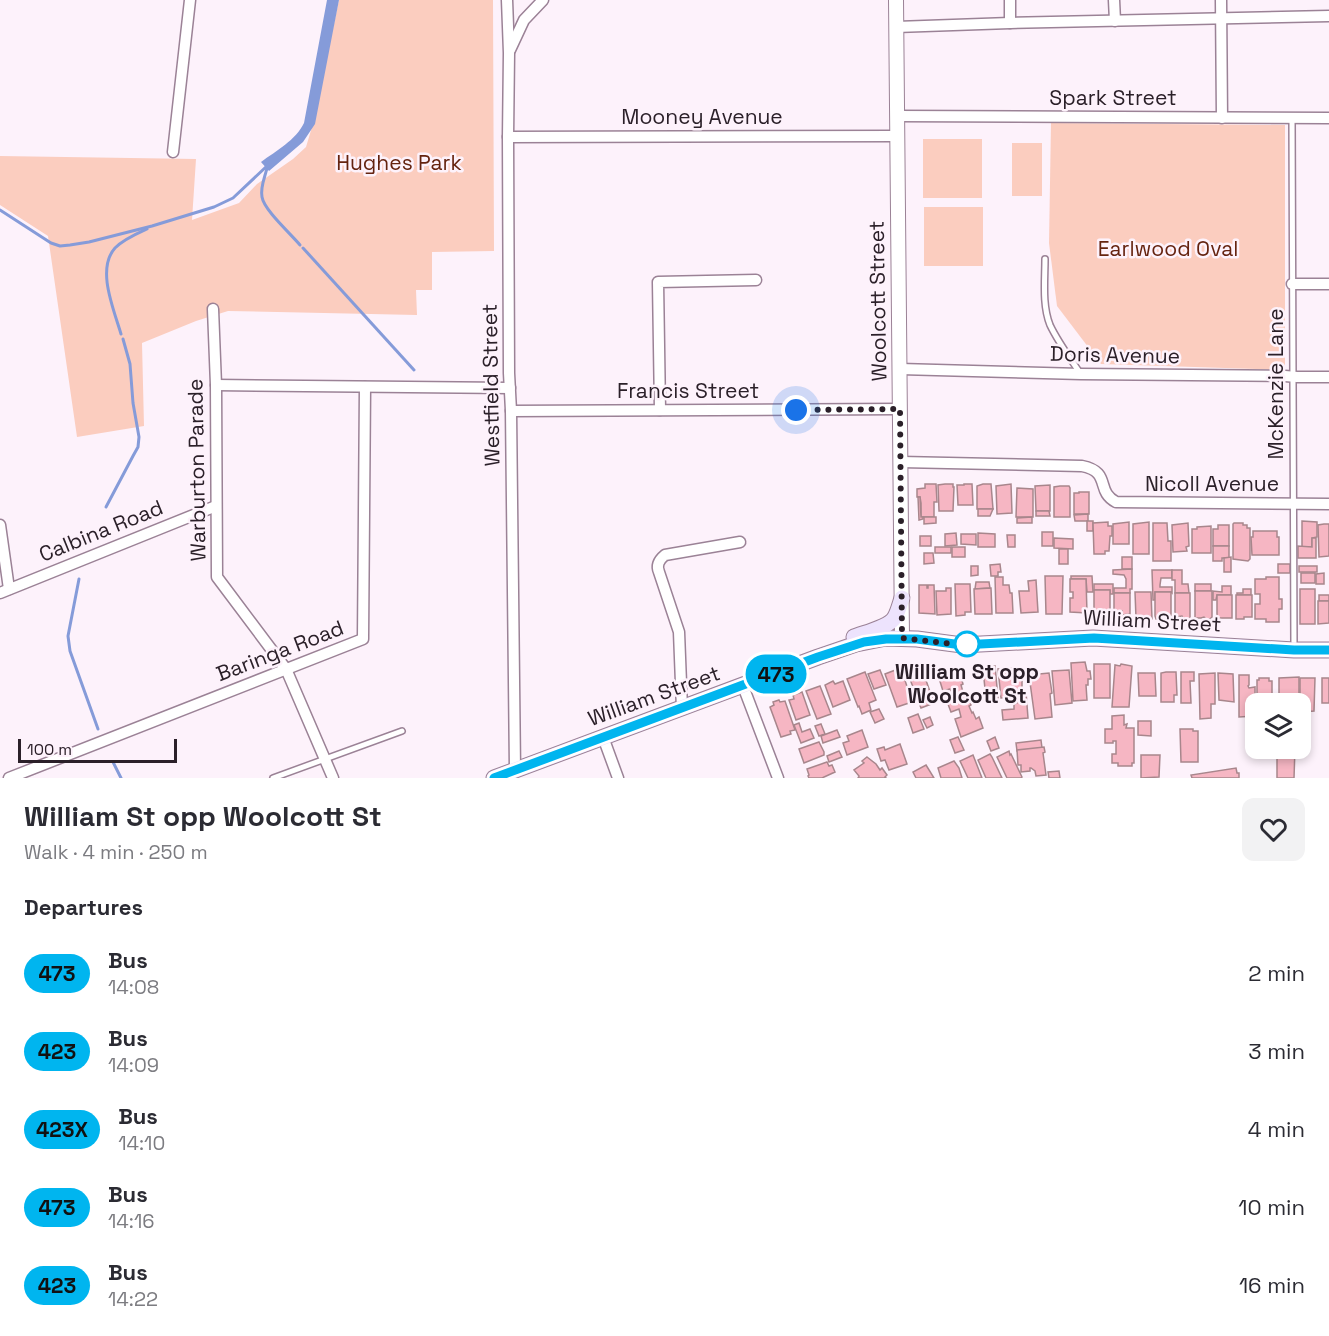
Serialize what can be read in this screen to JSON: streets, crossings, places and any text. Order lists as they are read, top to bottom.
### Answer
{
  "streets": {
    "main road": ["William Street"],
    "street": [
      "Spark Street",
      "Mooney Avenue",
      "Woolcott Street",
      "Doris Avenue",
      "Westfield Street",
      "Francis Street",
      "Warburton Parade",
      "Nicoll Avenue",
      "Calbina Road",
      "Baringa Road"
    ],
    "lane": ["McKenzie Lane"]
  },
  "crossings": [
    ["Spark Street", "Woolcott Street"],
    ["Spark Street", "McKenzie Lane"],
    ["Mooney Avenue", "Woolcott Street"],
    ["Mooney Avenue", "Westfield Street"],
    ["Woolcott Street", "Doris Avenue"],
    ["Woolcott Street", "Francis Street"],
    ["Woolcott Street", "Nicoll Avenue"],
    ["Woolcott Street", "William Street"],
    ["Doris Avenue", "McKenzie Lane"],
    ["McKenzie Lane", "Nicoll Avenue"],
    ["McKenzie Lane", "William Street"],
    ["Westfield Street", "Francis Street"],
    ["Westfield Street", "William Street"],
    ["Warburton Parade", "Calbina Road"],
    ["Warburton Parade", "Baringa Road"]
  ],
  "parks": ["Hughes Park", "Earlwood Oval"],
  "places": ["William St opp Woolcott St"],
  "lines": ["bus line 473"],
  "scale_bar": "100 m",
  "page": {
    "on_map": "473",
    "scale": "100 m",
    "heading": [
      ["William St opp Woolcott St", "Walk · 4 min · 250 m"],
      "Departures"
    ],
    "list": [
      {
        "mark": "473",
        "name": "Bus",
        "note": "14:08",
        "value": "2 min"
      },
      {
        "mark": "423",
        "name": "Bus",
        "note": "14:09",
        "value": "3 min"
      },
      {
        "mark": "423X",
        "name": "Bus",
        "note": "14:10",
        "value": "4 min"
      },
      {
        "mark": "473",
        "name": "Bus",
        "note": "14:16",
        "value": "10 min"
      },
      {
        "mark": "423",
        "name": "Bus",
        "note": "14:22",
        "value": "16 min"
      }
    ]
  }
}
